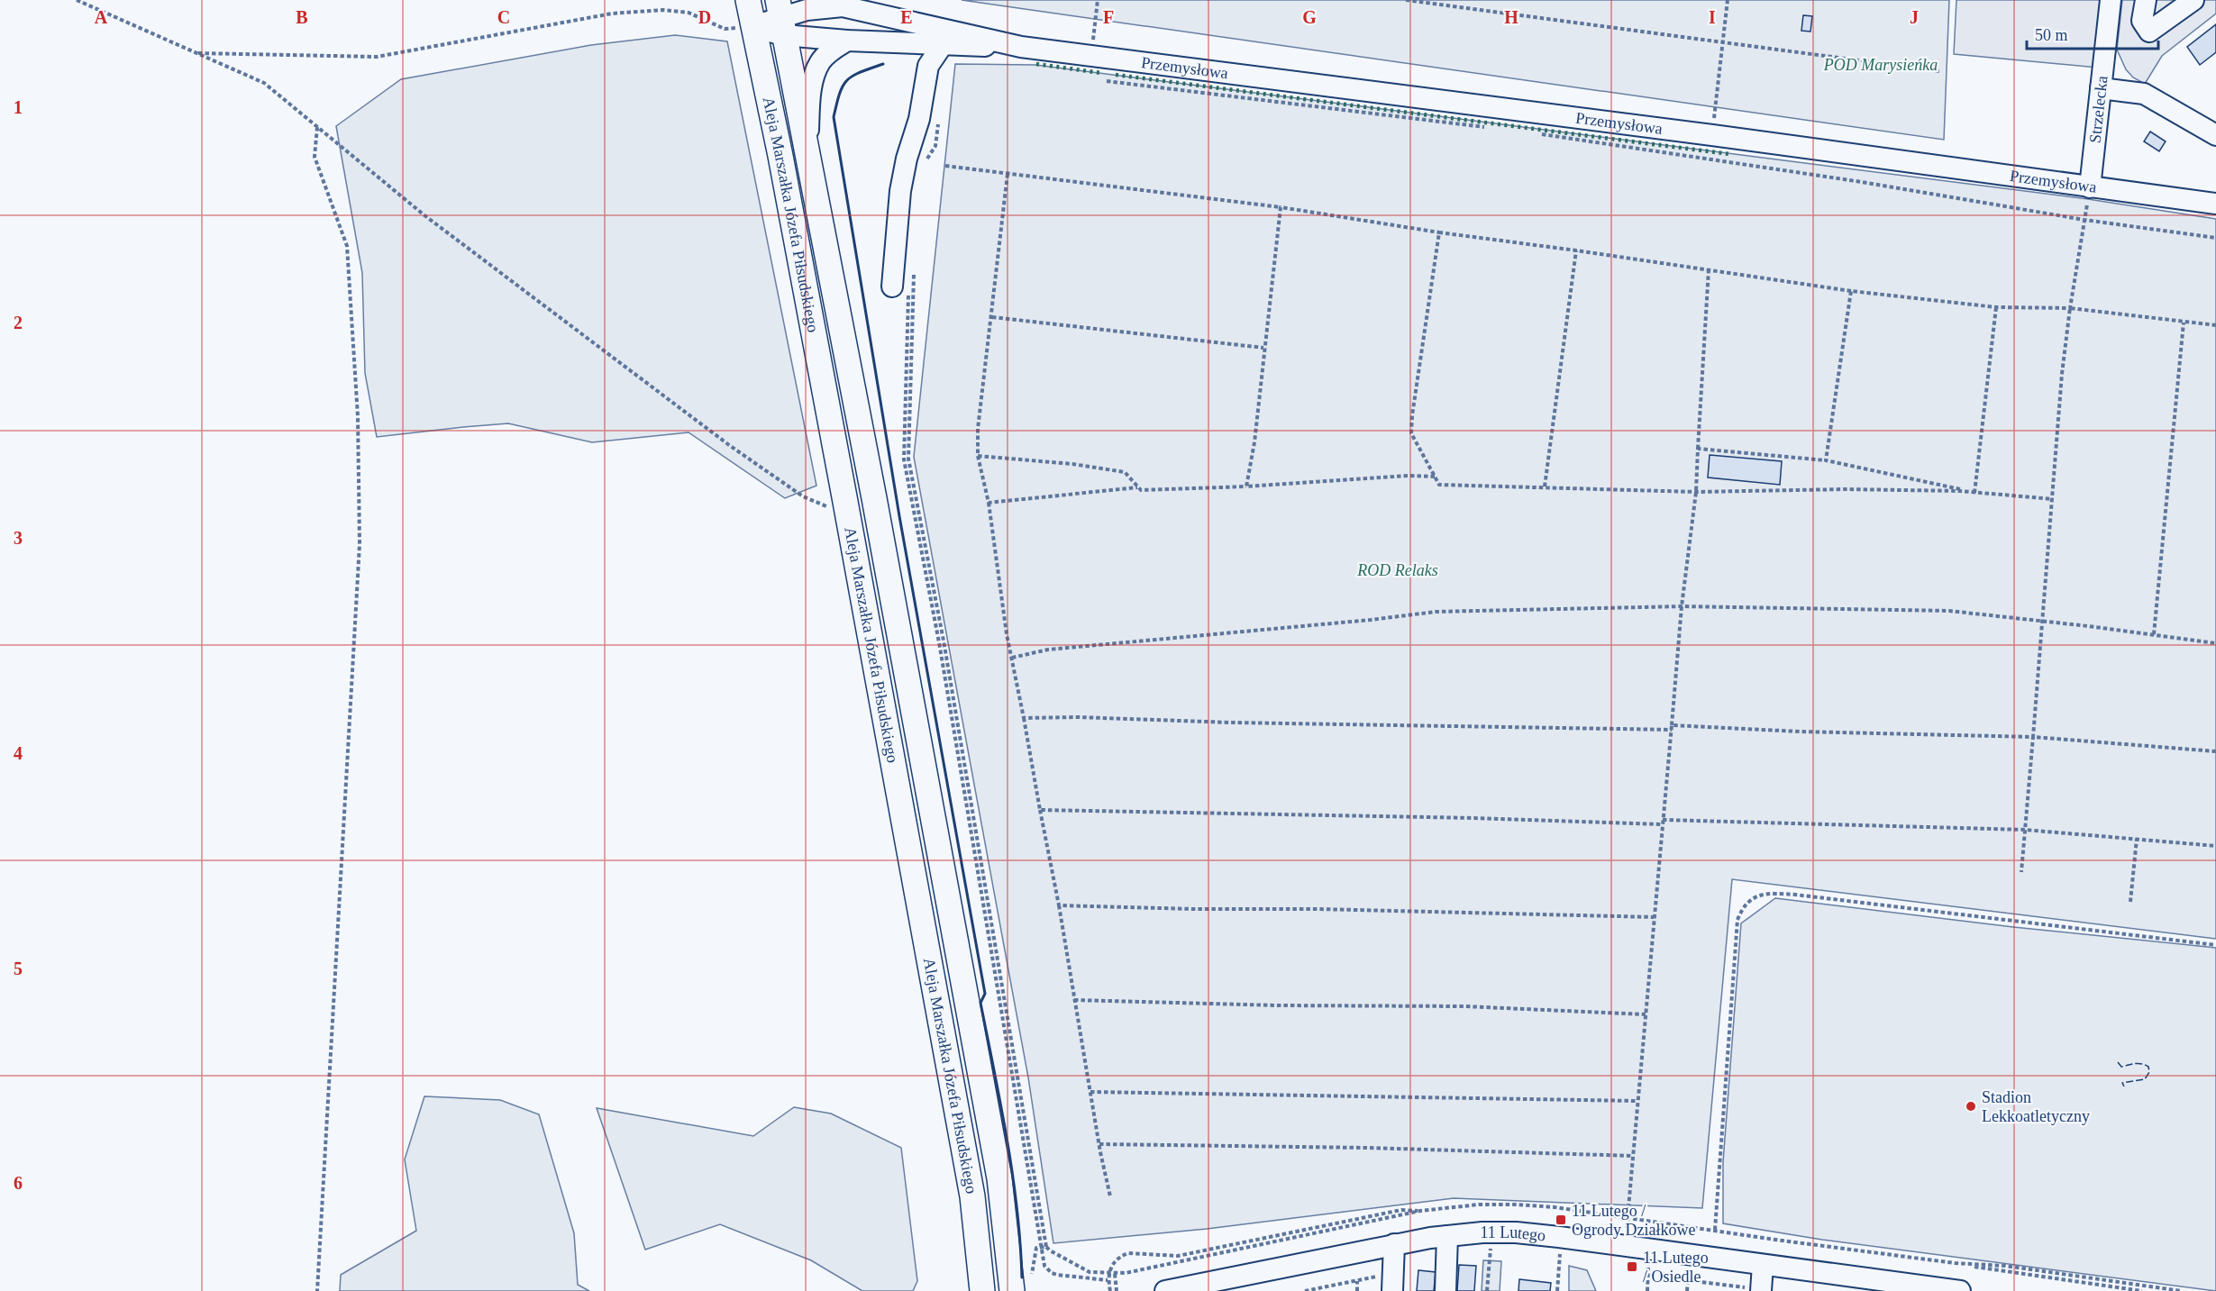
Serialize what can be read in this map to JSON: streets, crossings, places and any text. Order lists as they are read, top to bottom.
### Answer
{
  "streets": {
    "main road": ["Aleja Marszałka Józefa Piłsudskiego"],
    "street": ["Przemysłowa", "Strzelecka", "11 Lutego"]
  },
  "crossings": [
    ["Przemysłowa", "Strzelecka"],
    ["Przemysłowa", "Aleja Marszałka Józefa Piłsudskiego"]
  ],
  "parks": ["POD Marysieńka", "ROD Relaks"],
  "places": {
    "other": ["Stadion Lekkoatletyczny"],
    "transit": ["11 Lutego / Ogrody Działkowe", "11 Lutego / Osiedle"]
  },
  "scale_bar": "50 m",
  "grid": {
    "columns": [
      "A",
      "B",
      "C",
      "D",
      "E",
      "F",
      "G",
      "H",
      "I",
      "J"
    ],
    "rows": [
      "1",
      "2",
      "3",
      "4",
      "5",
      "6"
    ]
  }
}
